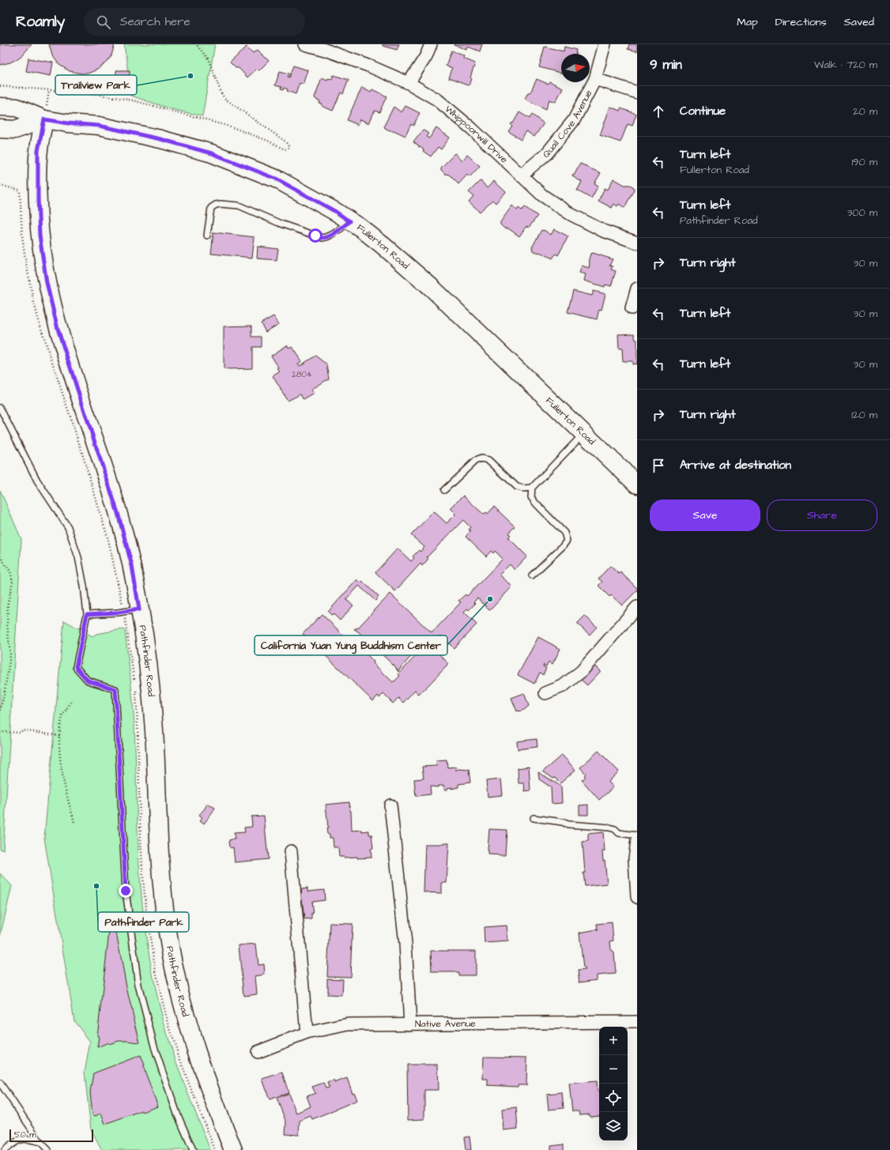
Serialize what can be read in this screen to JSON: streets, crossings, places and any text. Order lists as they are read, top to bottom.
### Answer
{
  "streets": {
    "main road": ["Fullerton Road", "Pathfinder Road"],
    "street": ["Quail Cove Avenue", "Whippoorwill Drive", "Native Avenue"]
  },
  "crossings": [
    ["Quail Cove Avenue", "Whippoorwill Drive"],
    ["Fullerton Road", "Pathfinder Road"]
  ],
  "places": ["Trailview Park", "California Yuan Yung Buddhism Center", "Pathfinder Park"],
  "house_numbers": ["2804"],
  "scale_bar": "50 m",
  "north": "right",
  "page": {
    "header": "Roamly",
    "search": "Search here",
    "nav": ["Map", "Directions", "Saved"],
    "heading": ["9 min", "Walk · 720 m"],
    "list": [
      ["Continue", "20 m"],
      ["Turn left", "Fullerton Road", "190 m"],
      ["Turn left", "Pathfinder Road", "300 m"],
      ["Turn right", "30 m"],
      ["Turn left", "30 m"],
      ["Turn left", "30 m"],
      ["Turn right", "120 m"],
      "Arrive at destination"
    ],
    "buttons": ["Save", "Share"],
    "map_buttons": ["+", "−"],
    "scale": "50 m"
  }
}
